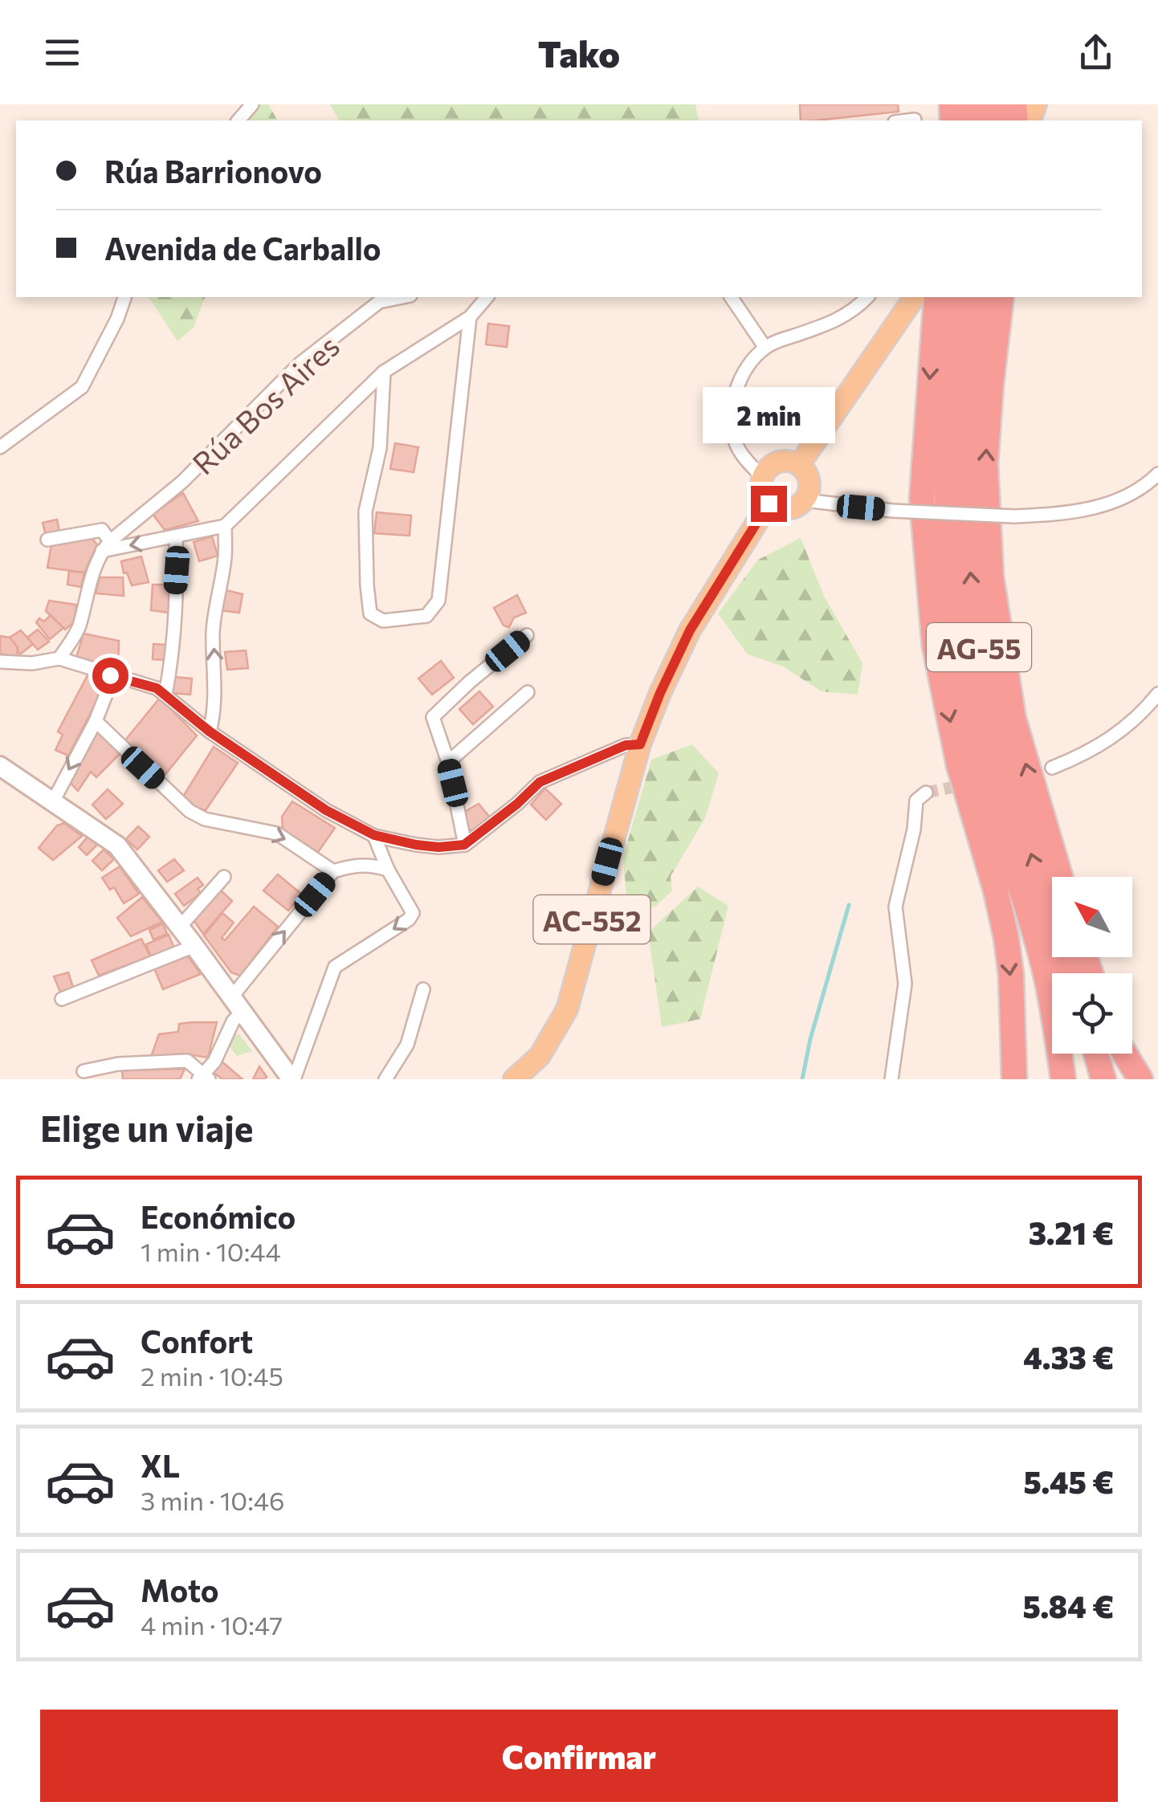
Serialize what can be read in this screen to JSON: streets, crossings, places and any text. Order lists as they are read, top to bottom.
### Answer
{
  "streets": {
    "highway": ["AG-55"],
    "main road": ["AC-552"],
    "street": ["Rúa Bos Aires"]
  },
  "north": "top left",
  "page": {
    "header": "Tako",
    "banner": ["Rúa Barrionovo", "Avenida de Carballo"],
    "bubble": "2 min",
    "heading": "Elige un viaje",
    "list": [
      {
        "name": "Económico",
        "note": "1 min · 10:44",
        "value": "3.21 €"
      },
      {
        "name": "Confort",
        "note": "2 min · 10:45",
        "value": "4.33 €"
      },
      {
        "name": "XL",
        "note": "3 min · 10:46",
        "value": "5.45 €"
      },
      {
        "name": "Moto",
        "note": "4 min · 10:47",
        "value": "5.84 €"
      }
    ],
    "buttons": "Confirmar"
  }
}
